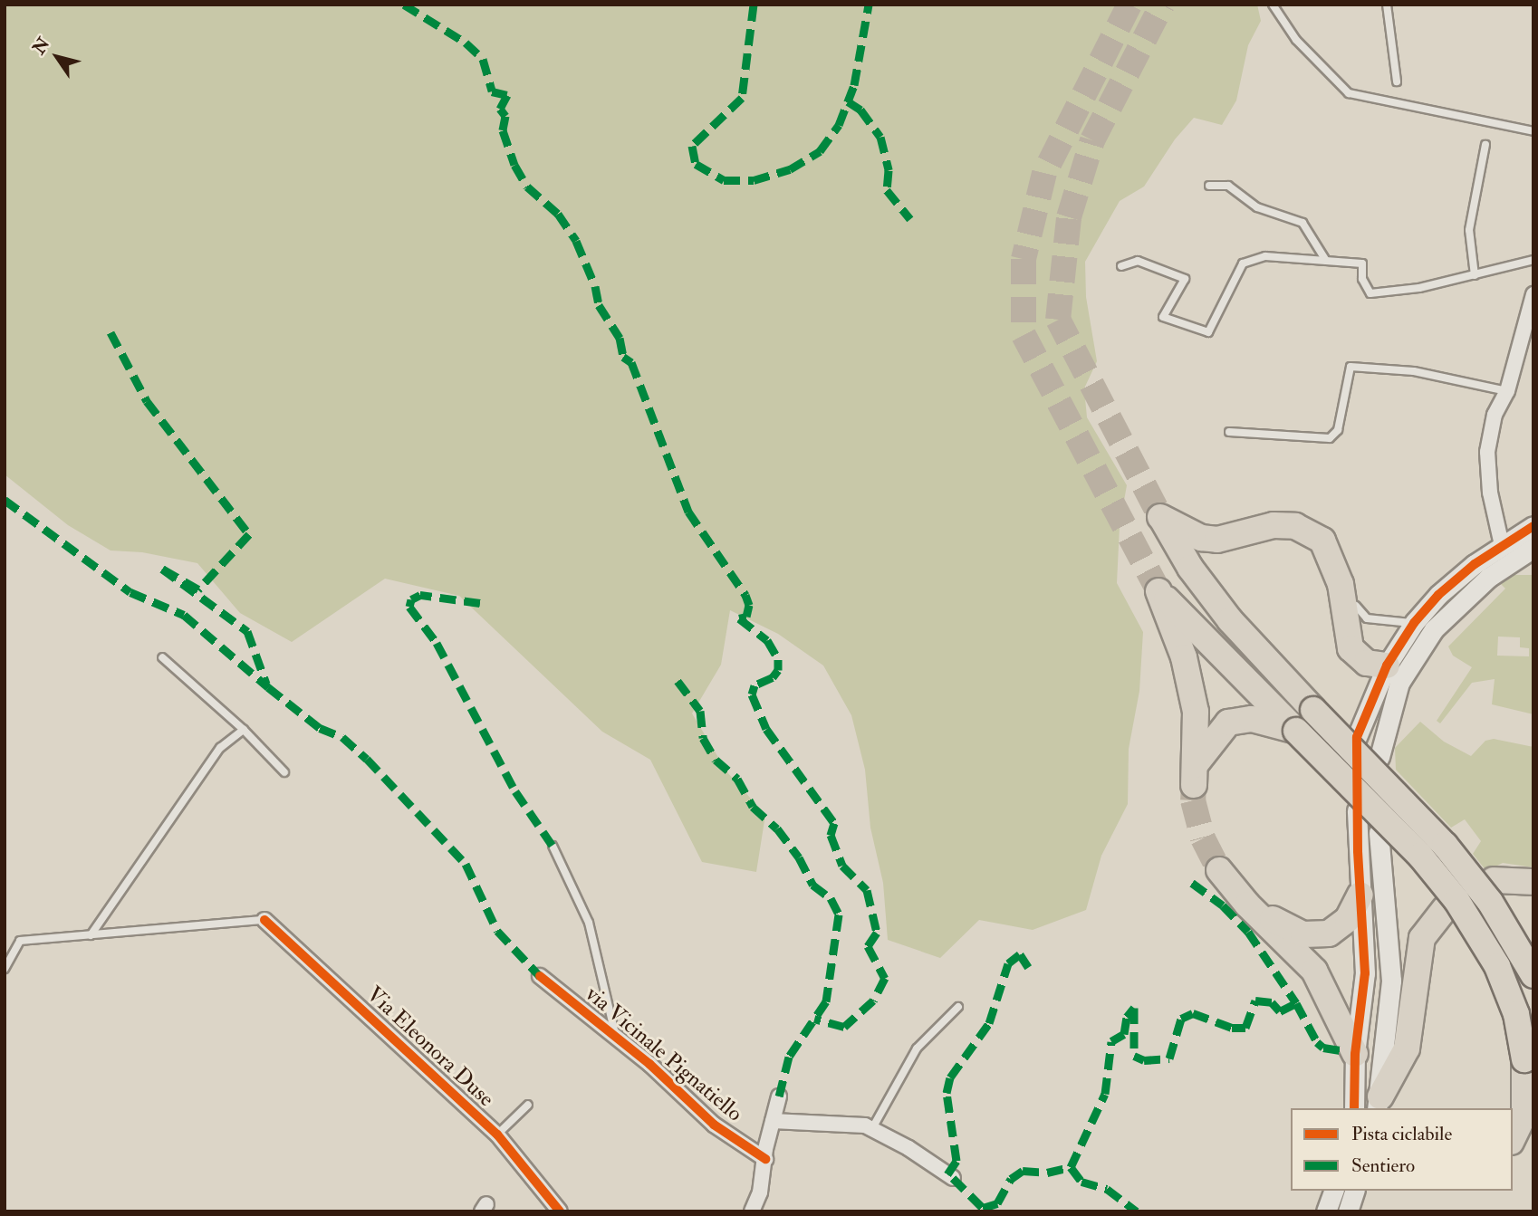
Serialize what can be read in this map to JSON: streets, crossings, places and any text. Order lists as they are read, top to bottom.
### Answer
{
  "streets": {
    "street": ["Via Eleonora Duse", "via Vicinale Pignatiello"]
  },
  "legend": ["Pista ciclabile", "Sentiero"],
  "north": "top left"
}
